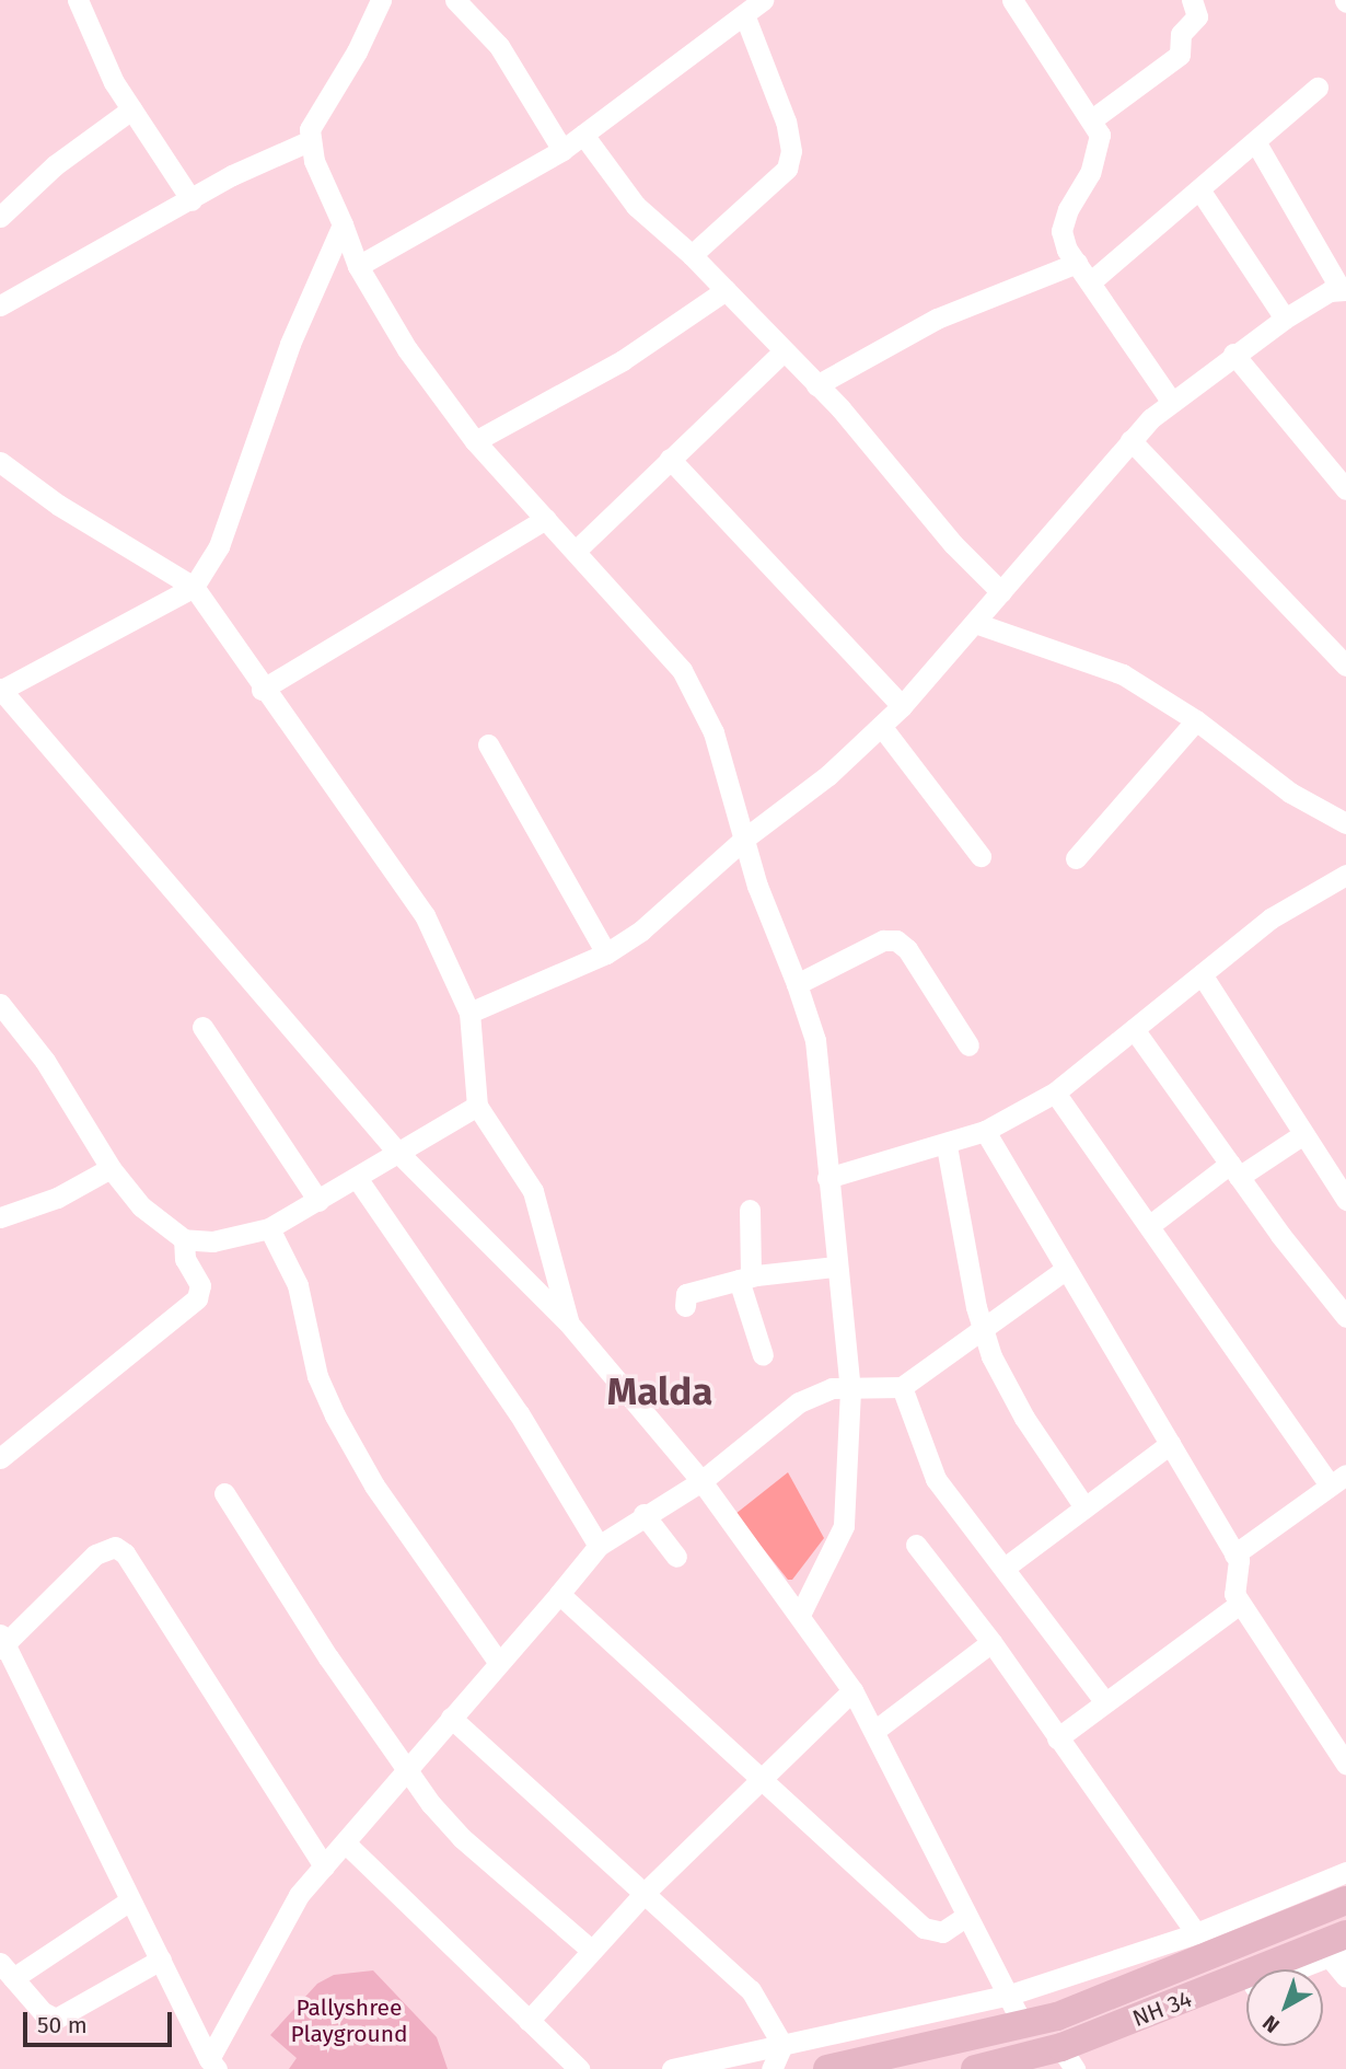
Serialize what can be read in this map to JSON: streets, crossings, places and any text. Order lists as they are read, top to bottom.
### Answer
{
  "streets": {
    "main road": ["NH 34"]
  },
  "districts": ["Malda"],
  "parks": ["Pallyshree Playground"],
  "scale_bar": "50 m",
  "north": "bottom left"
}
